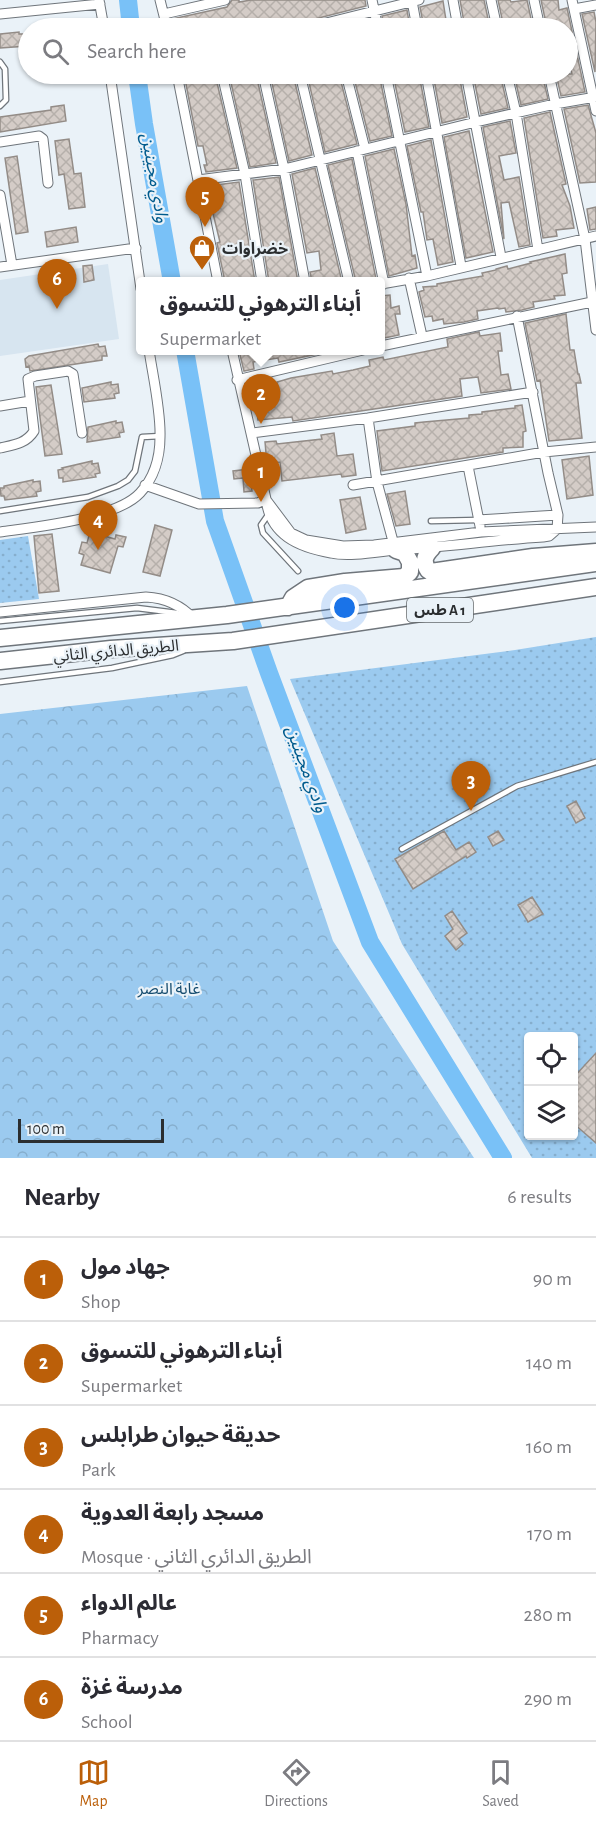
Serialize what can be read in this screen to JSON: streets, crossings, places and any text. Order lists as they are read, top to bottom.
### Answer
{
  "streets": {
    "highway": ["طس A 1", "الطريق الدائري الثاني"]
  },
  "crossings": [
    ["طس A 1", "الطريق الدائري الثاني"]
  ],
  "water": ["وادي مجينين"],
  "parks": ["غابة النصر"],
  "places": {
    "shop": ["خضراوات"]
  },
  "scale_bar": "100 m",
  "page": {
    "search": "Search here",
    "pins": [
      "5",
      "6",
      "2",
      "1",
      "4",
      "3"
    ],
    "popup": ["أبناء الترهوني للتسوق", "Supermarket"],
    "scale": "100 m",
    "heading": ["Nearby", "6 results"],
    "list": [
      {
        "mark": "1",
        "name": "جهاد مول",
        "note": "Shop",
        "value": "90 m"
      },
      {
        "mark": "2",
        "name": "أبناء الترهوني للتسوق",
        "note": "Supermarket",
        "value": "140 m"
      },
      {
        "mark": "3",
        "name": "حديقة حيوان طرابلس",
        "note": "Park",
        "value": "160 m"
      },
      {
        "mark": "4",
        "name": "مسجد رابعة العدوية",
        "note": "Mosque · الطريق الدائري الثاني",
        "value": "170 m"
      },
      {
        "mark": "5",
        "name": "عالم الدواء",
        "note": "Pharmacy",
        "value": "280 m"
      },
      {
        "mark": "6",
        "name": "مدرسة غزة",
        "note": "School",
        "value": "290 m"
      }
    ],
    "nav": ["Map", "Directions", "Saved"]
  }
}
